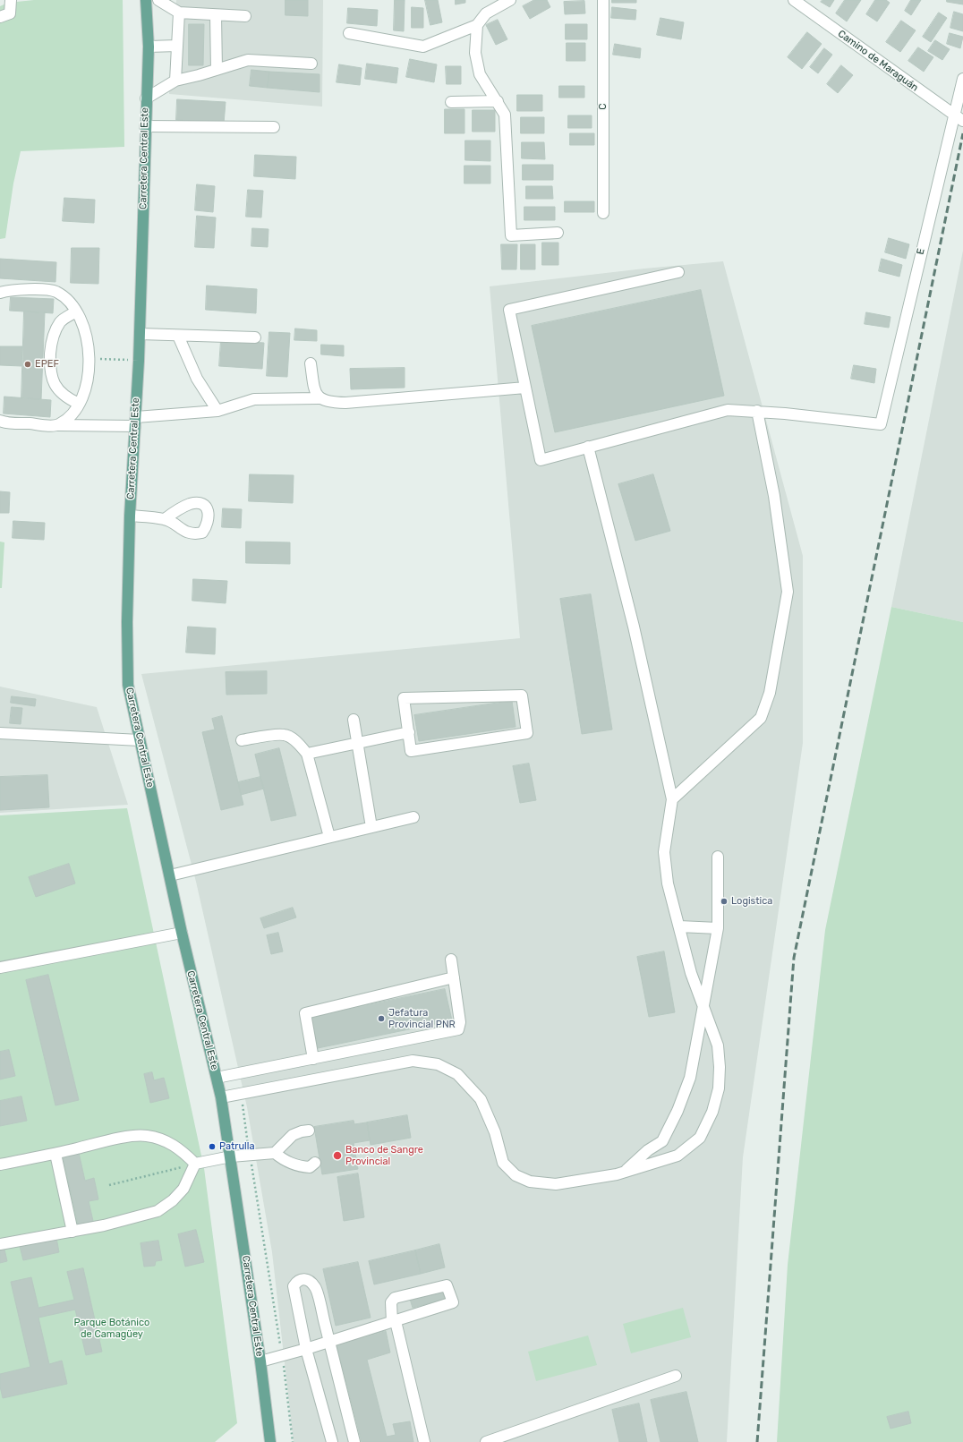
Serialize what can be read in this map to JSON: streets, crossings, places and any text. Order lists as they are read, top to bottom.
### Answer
{
  "streets": {
    "main road": ["Carretera Central Este"],
    "street": ["Camino de Maraguán", "C", "E"]
  },
  "crossings": [
    ["Camino de Maraguán", "E"]
  ],
  "parks": ["Parque Botánico de Camagüey"],
  "places": [
    "EPEF",
    "Logistica",
    "Jefatura Provincial PNR",
    "Patrulla",
    "Banco de Sangre Provincial"
  ]
}
